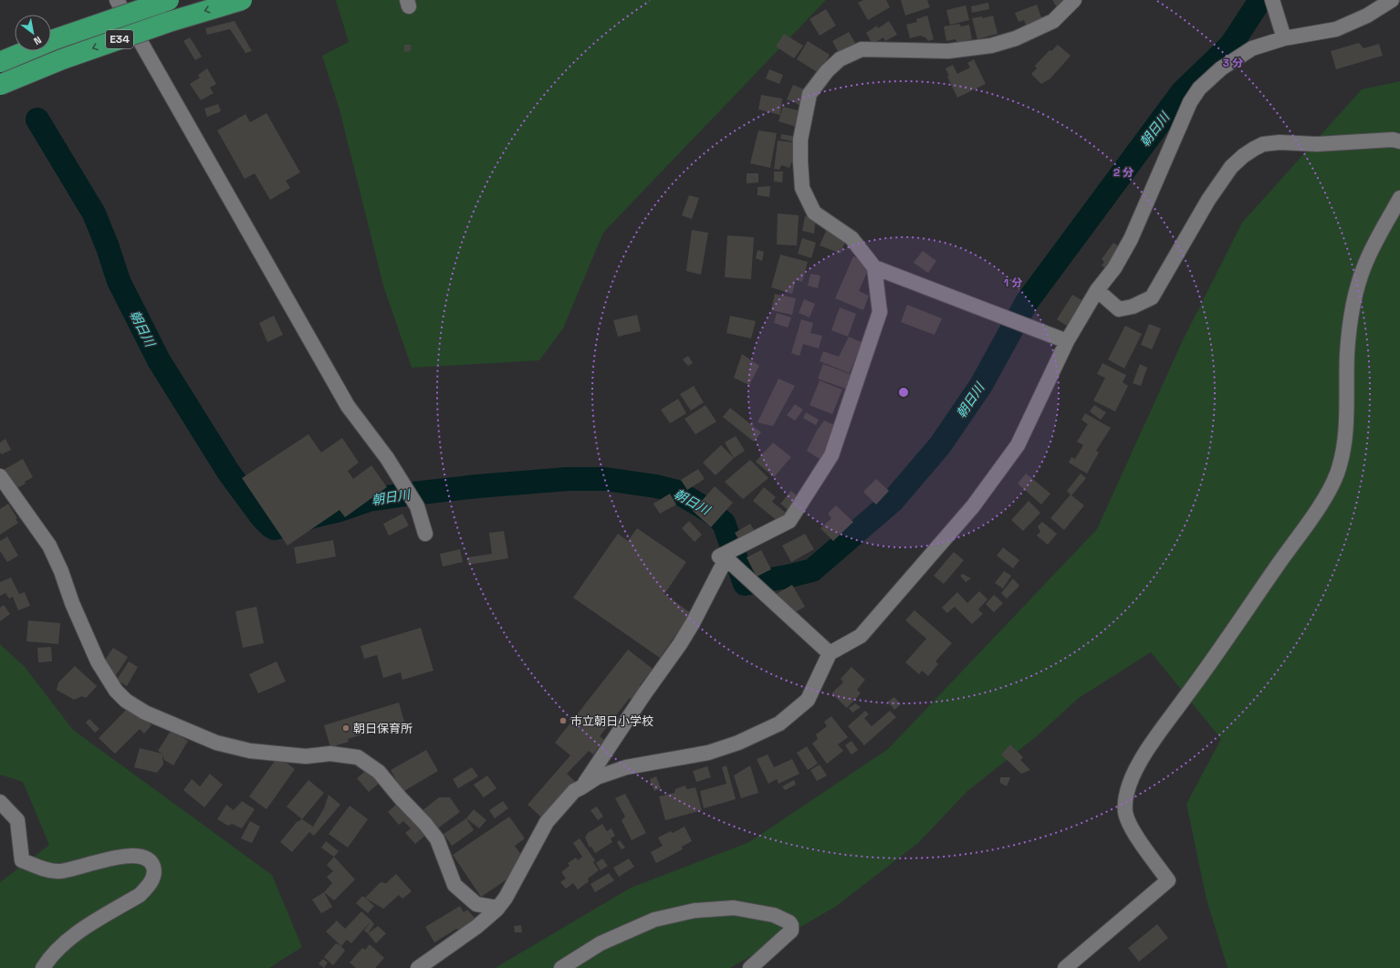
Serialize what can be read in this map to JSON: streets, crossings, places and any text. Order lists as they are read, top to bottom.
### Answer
{
  "streets": {
    "highway": ["E34"]
  },
  "water": ["朝日川"],
  "places": ["市立朝日小学校", "朝日保育所"],
  "north": "bottom right",
  "rings": ["3 分", "2 分", "1 分"]
}
